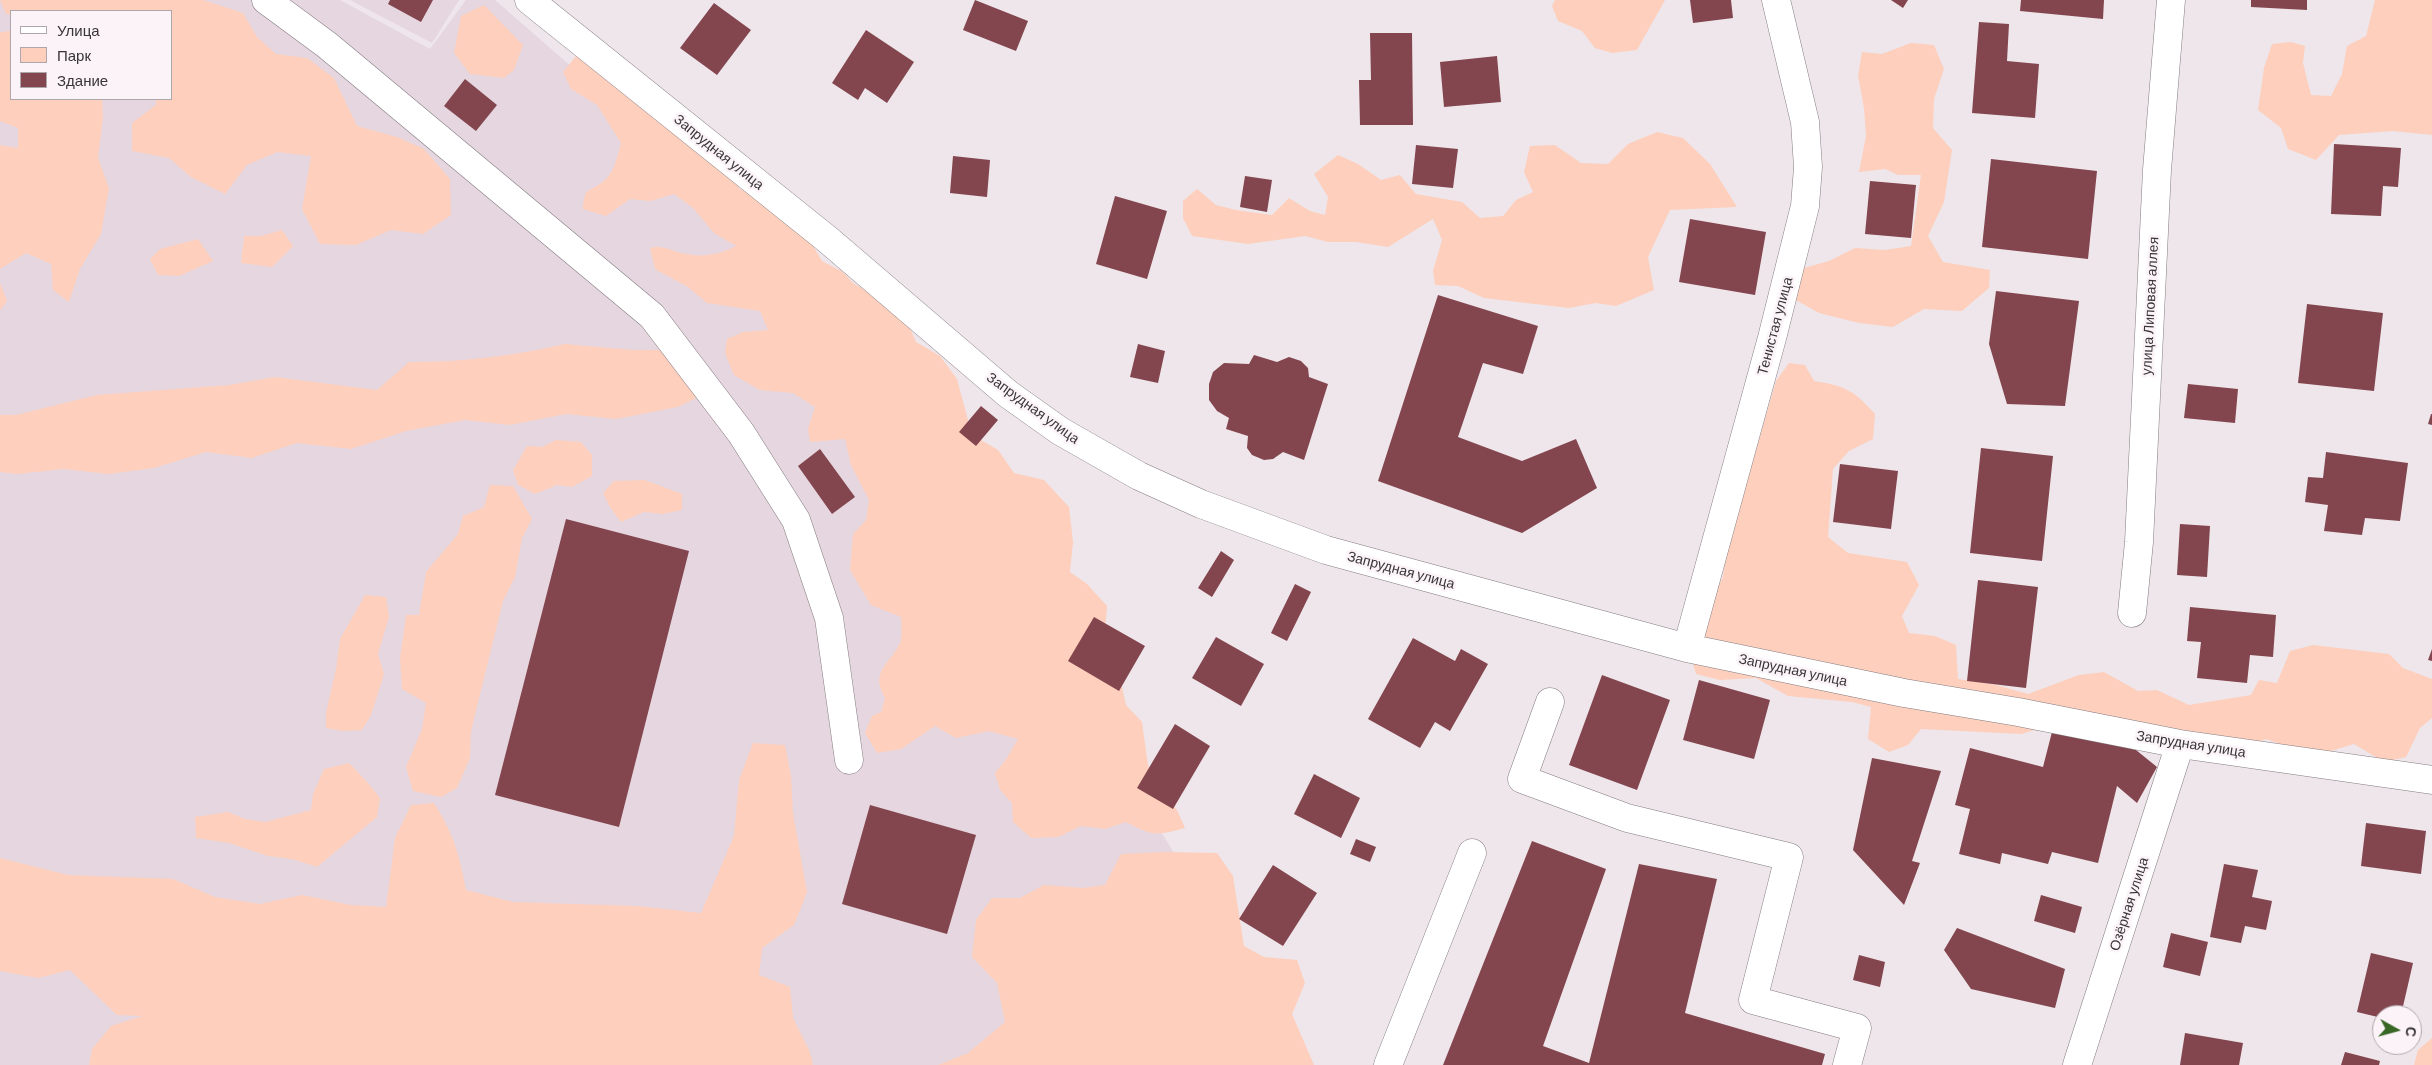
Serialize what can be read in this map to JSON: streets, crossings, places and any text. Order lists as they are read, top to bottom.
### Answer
{
  "streets": {
    "street": [
      "Запрудная улица",
      "улица Липовая аллея",
      "Тенистая улица",
      "Озёрная улица"
    ]
  },
  "crossings": [
    ["Запрудная улица", "Тенистая улица"],
    ["Запрудная улица", "Озёрная улица"]
  ],
  "legend": ["Улица", "Парк", "Здание"],
  "north": "right"
}
